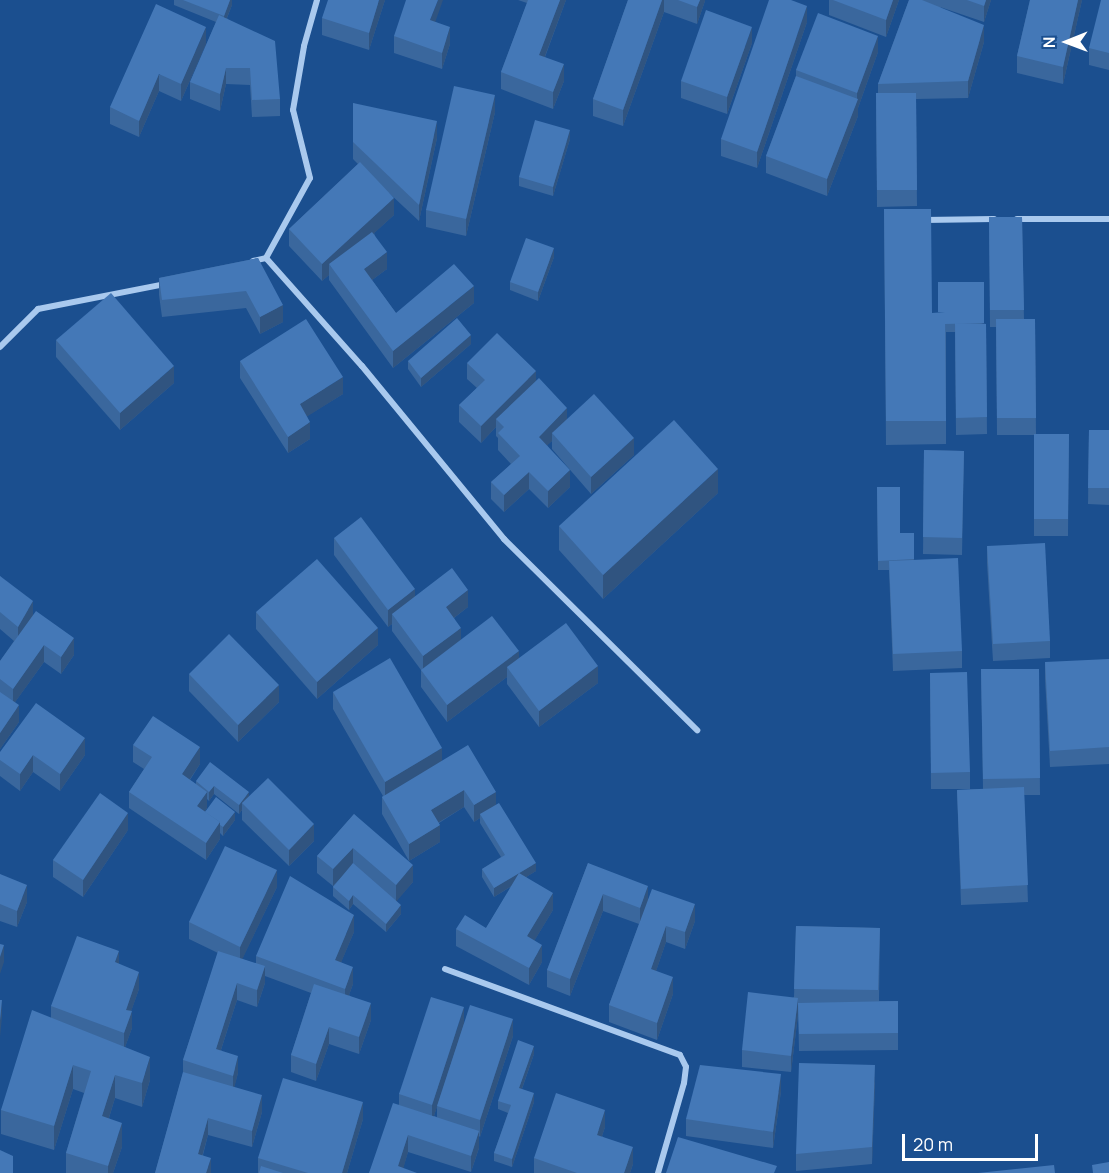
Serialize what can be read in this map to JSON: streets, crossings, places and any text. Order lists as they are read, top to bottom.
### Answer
{
  "scale_bar": "20 m",
  "north": "left"
}
